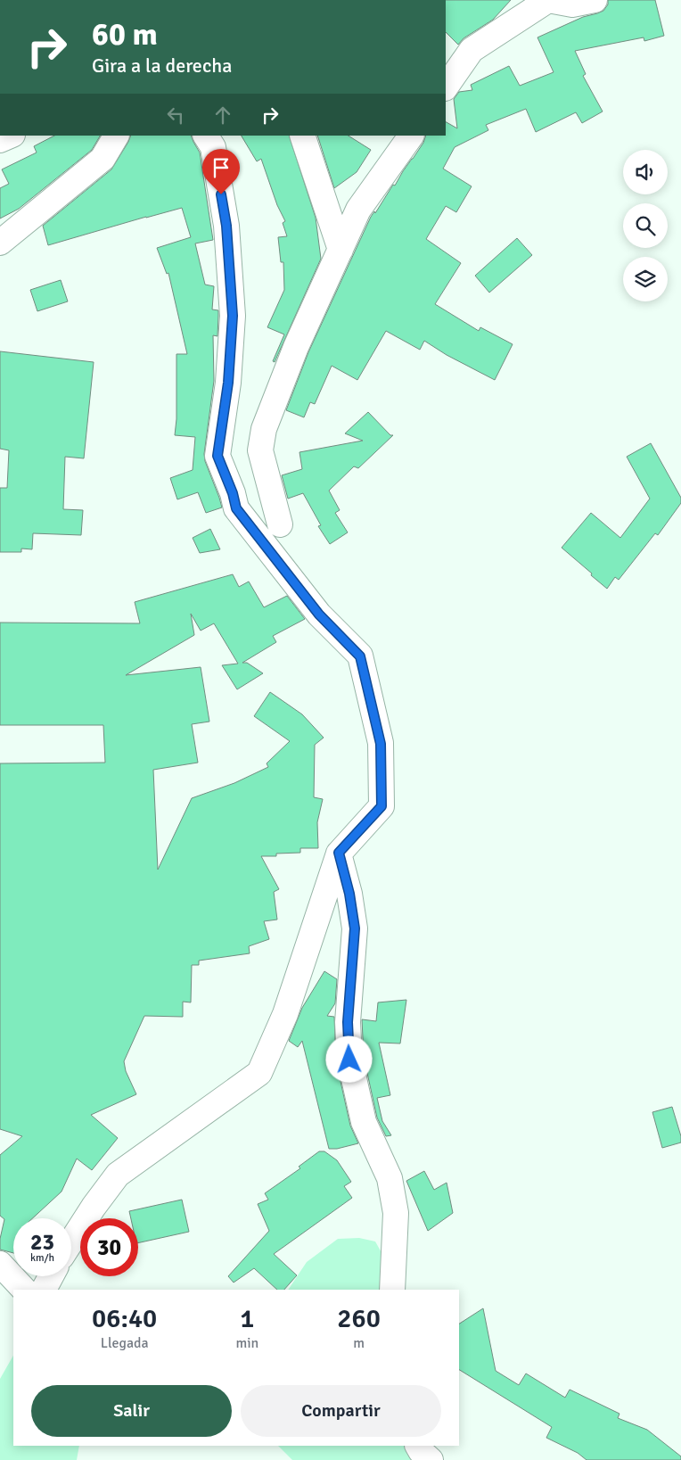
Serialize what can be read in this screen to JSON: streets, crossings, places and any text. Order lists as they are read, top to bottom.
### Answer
{
  "page": {
    "turn": ["60 m", "Gira a la derecha"],
    "speed": "23 km/h",
    "limit": "30",
    "eta": [
      "06:40",
      "Llegada",
      "1",
      "min",
      "260",
      "m"
    ],
    "buttons": ["Salir", "Compartir"]
  }
}
